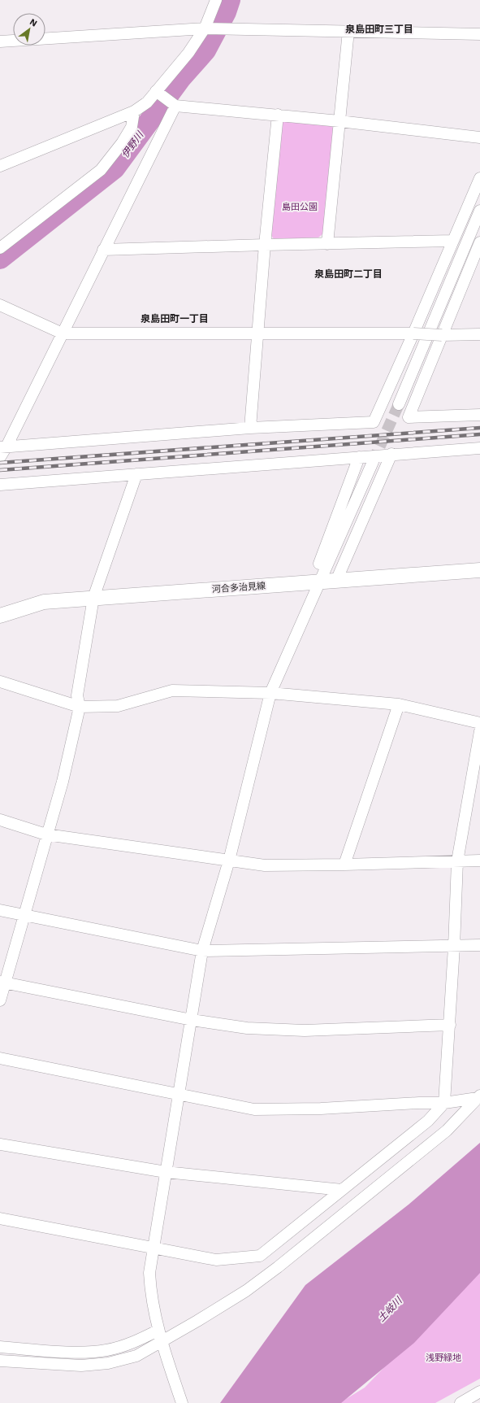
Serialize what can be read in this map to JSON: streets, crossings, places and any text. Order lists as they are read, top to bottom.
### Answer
{
  "streets": {
    "main road": ["河合多治見線"]
  },
  "districts": ["泉島田町三丁目", "泉島田町二丁目", "泉島田町一丁目"],
  "water": ["伊野川", "土岐川"],
  "parks": ["島田公園", "浅野緑地"],
  "north": "top right"
}
